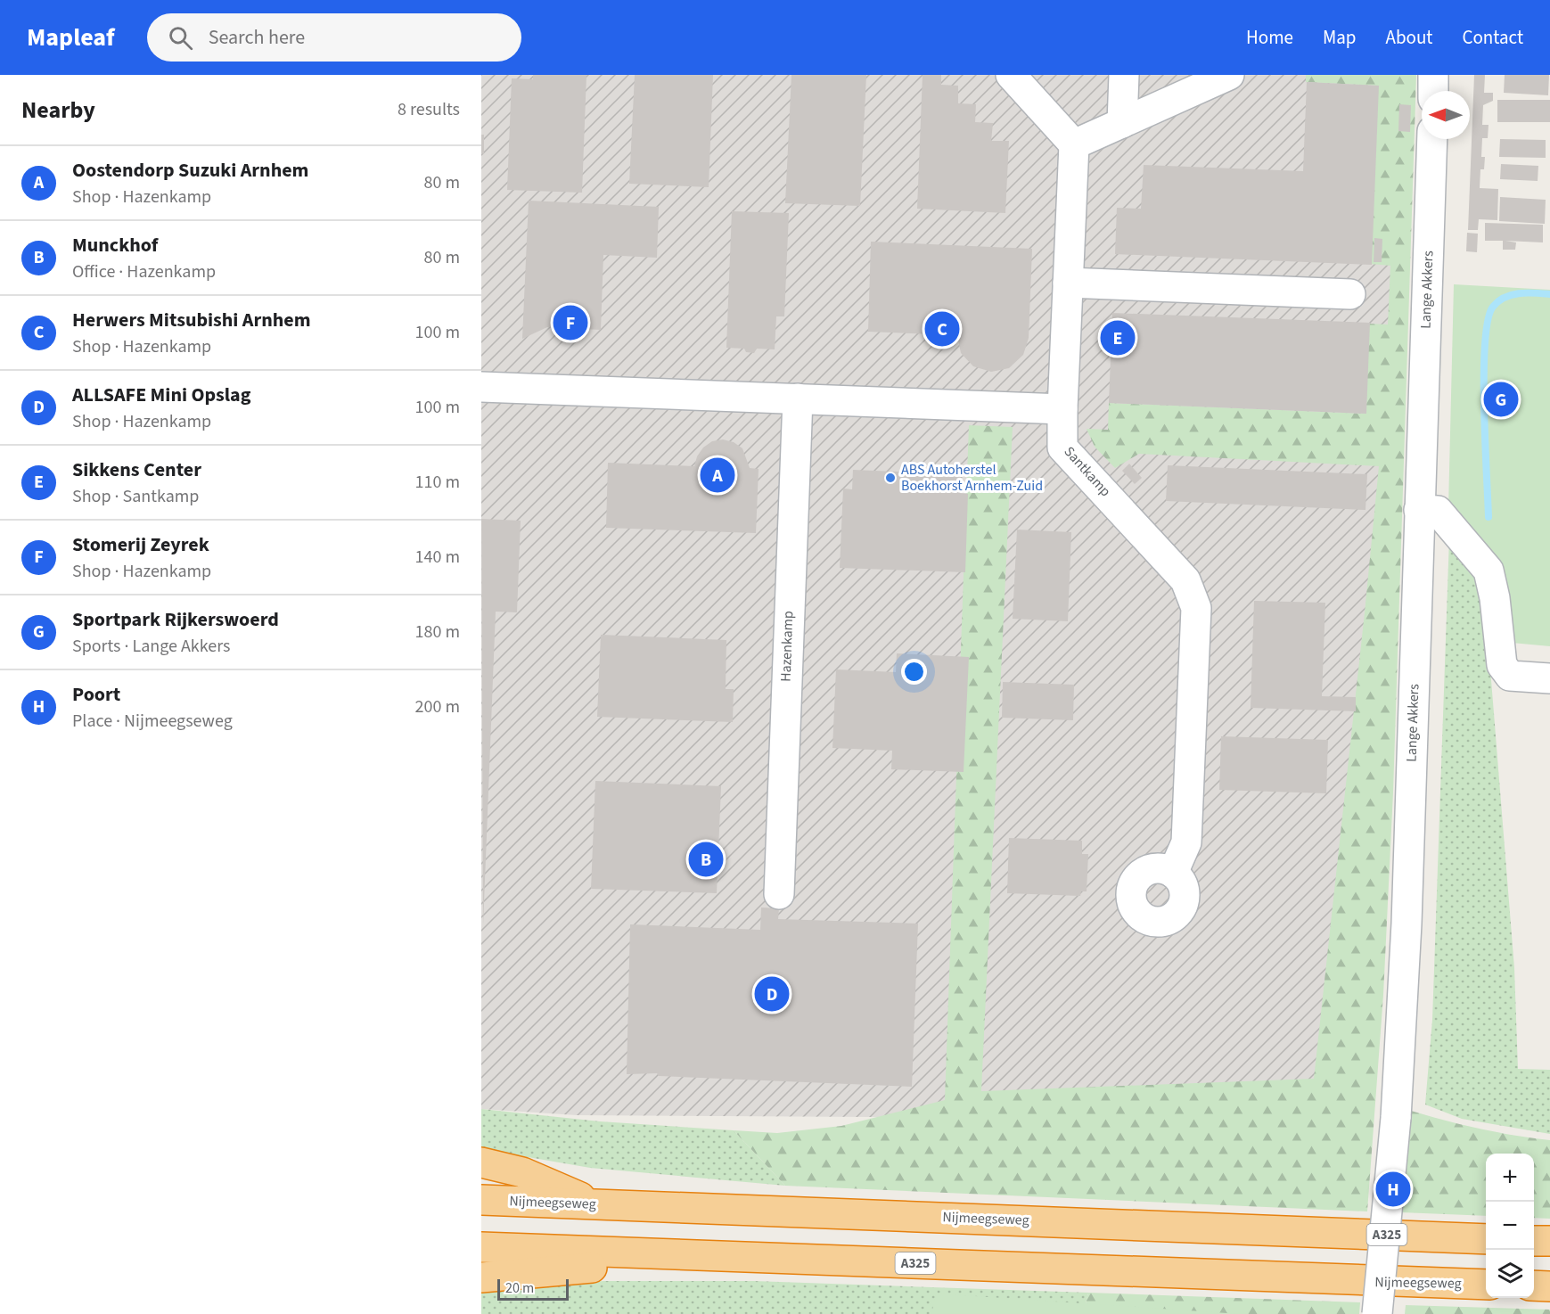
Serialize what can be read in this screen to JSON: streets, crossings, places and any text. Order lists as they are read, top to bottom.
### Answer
{
  "streets": {
    "highway": ["Nijmeegseweg", "A325"],
    "street": ["Lange Akkers", "Santkamp", "Hazenkamp"]
  },
  "crossings": [
    ["Nijmeegseweg", "A325"]
  ],
  "places": ["ABS Autoherstel Boekhorst Arnhem-Zuid"],
  "scale_bar": "20 m",
  "north": "left",
  "page": {
    "header": "Mapleaf",
    "search": "Search here",
    "nav": [
      "Home",
      "Map",
      "About",
      "Contact"
    ],
    "heading": ["Nearby", "8 results"],
    "list": [
      {
        "mark": "A",
        "name": "Oostendorp Suzuki Arnhem",
        "note": "Shop · Hazenkamp",
        "value": "80 m"
      },
      {
        "mark": "B",
        "name": "Munckhof",
        "note": "Office · Hazenkamp",
        "value": "80 m"
      },
      {
        "mark": "C",
        "name": "Herwers Mitsubishi Arnhem",
        "note": "Shop · Hazenkamp",
        "value": "100 m"
      },
      {
        "mark": "D",
        "name": "ALLSAFE Mini Opslag",
        "note": "Shop · Hazenkamp",
        "value": "100 m"
      },
      {
        "mark": "E",
        "name": "Sikkens Center",
        "note": "Shop · Santkamp",
        "value": "110 m"
      },
      {
        "mark": "F",
        "name": "Stomerij Zeyrek",
        "note": "Shop · Hazenkamp",
        "value": "140 m"
      },
      {
        "mark": "G",
        "name": "Sportpark Rijkerswoerd",
        "note": "Sports · Lange Akkers",
        "value": "180 m"
      },
      {
        "mark": "H",
        "name": "Poort",
        "note": "Place · Nijmeegseweg",
        "value": "200 m"
      }
    ],
    "pins": [
      "F",
      "C",
      "E",
      "G",
      "A",
      "B",
      "D",
      "H"
    ],
    "map_buttons": ["+", "−"],
    "scale": "20 m"
  }
}
